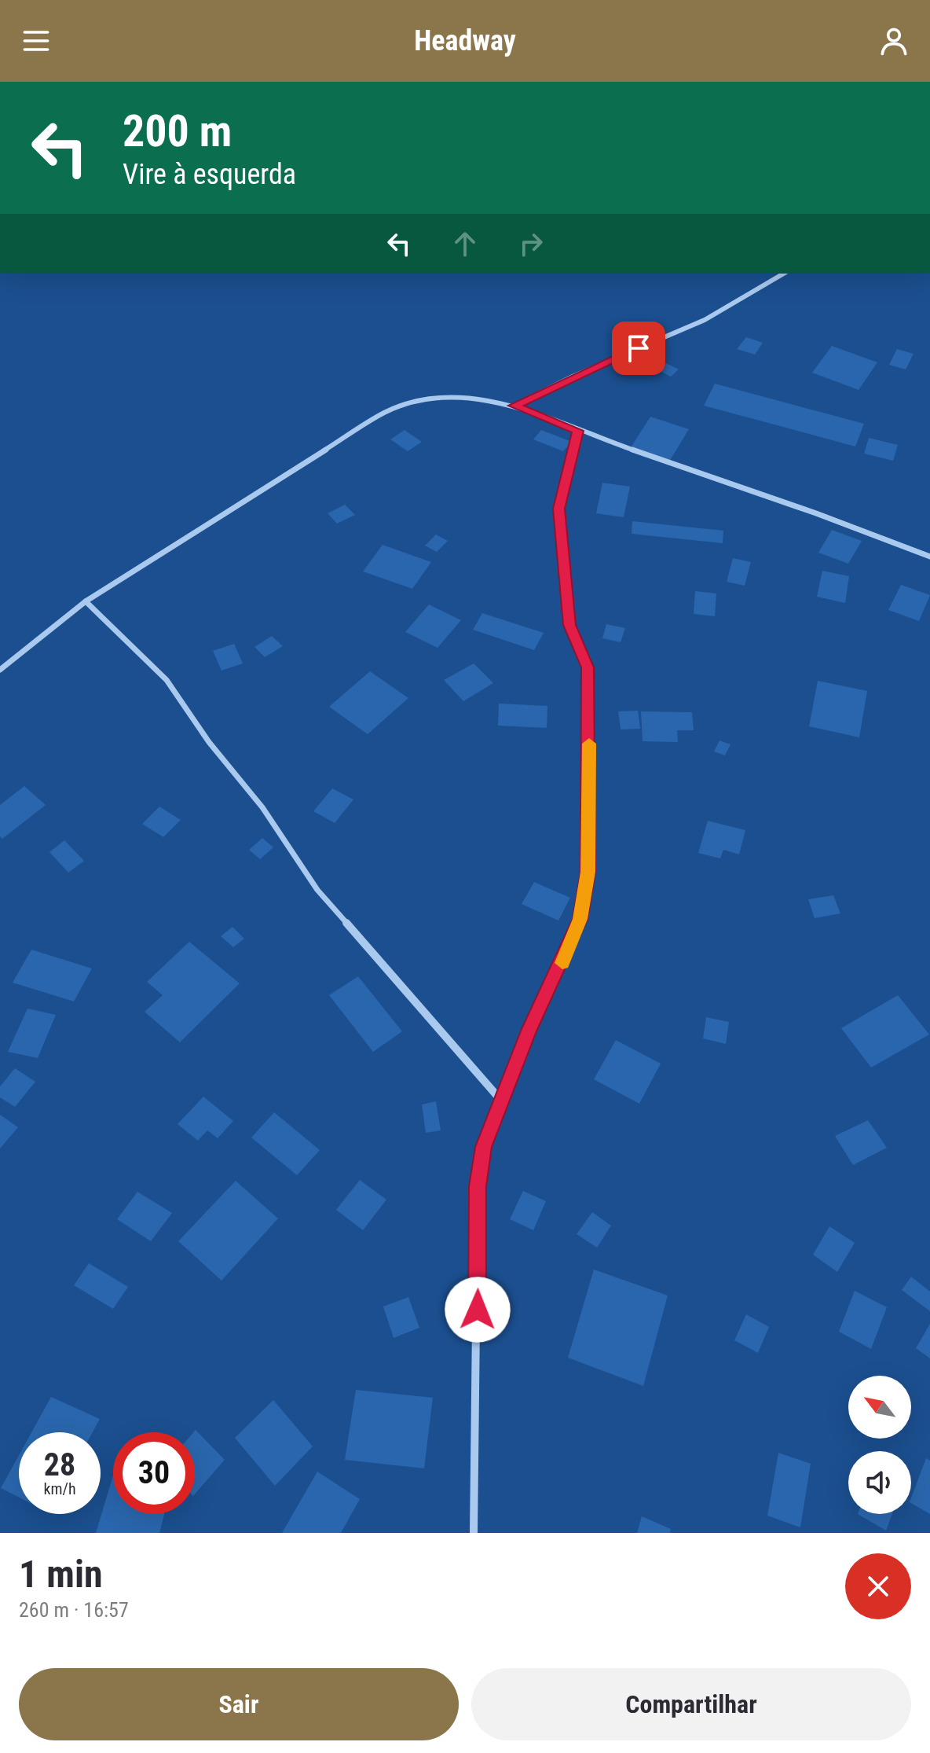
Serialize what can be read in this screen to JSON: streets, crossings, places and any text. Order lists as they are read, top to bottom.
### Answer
{
  "north": "top left",
  "page": {
    "header": "Headway",
    "turn": ["200 m", "Vire à esquerda"],
    "speed": "28 km/h",
    "limit": "30",
    "heading": ["1 min", "260 m · 16:57"],
    "buttons": ["Sair", "Compartilhar"]
  }
}
